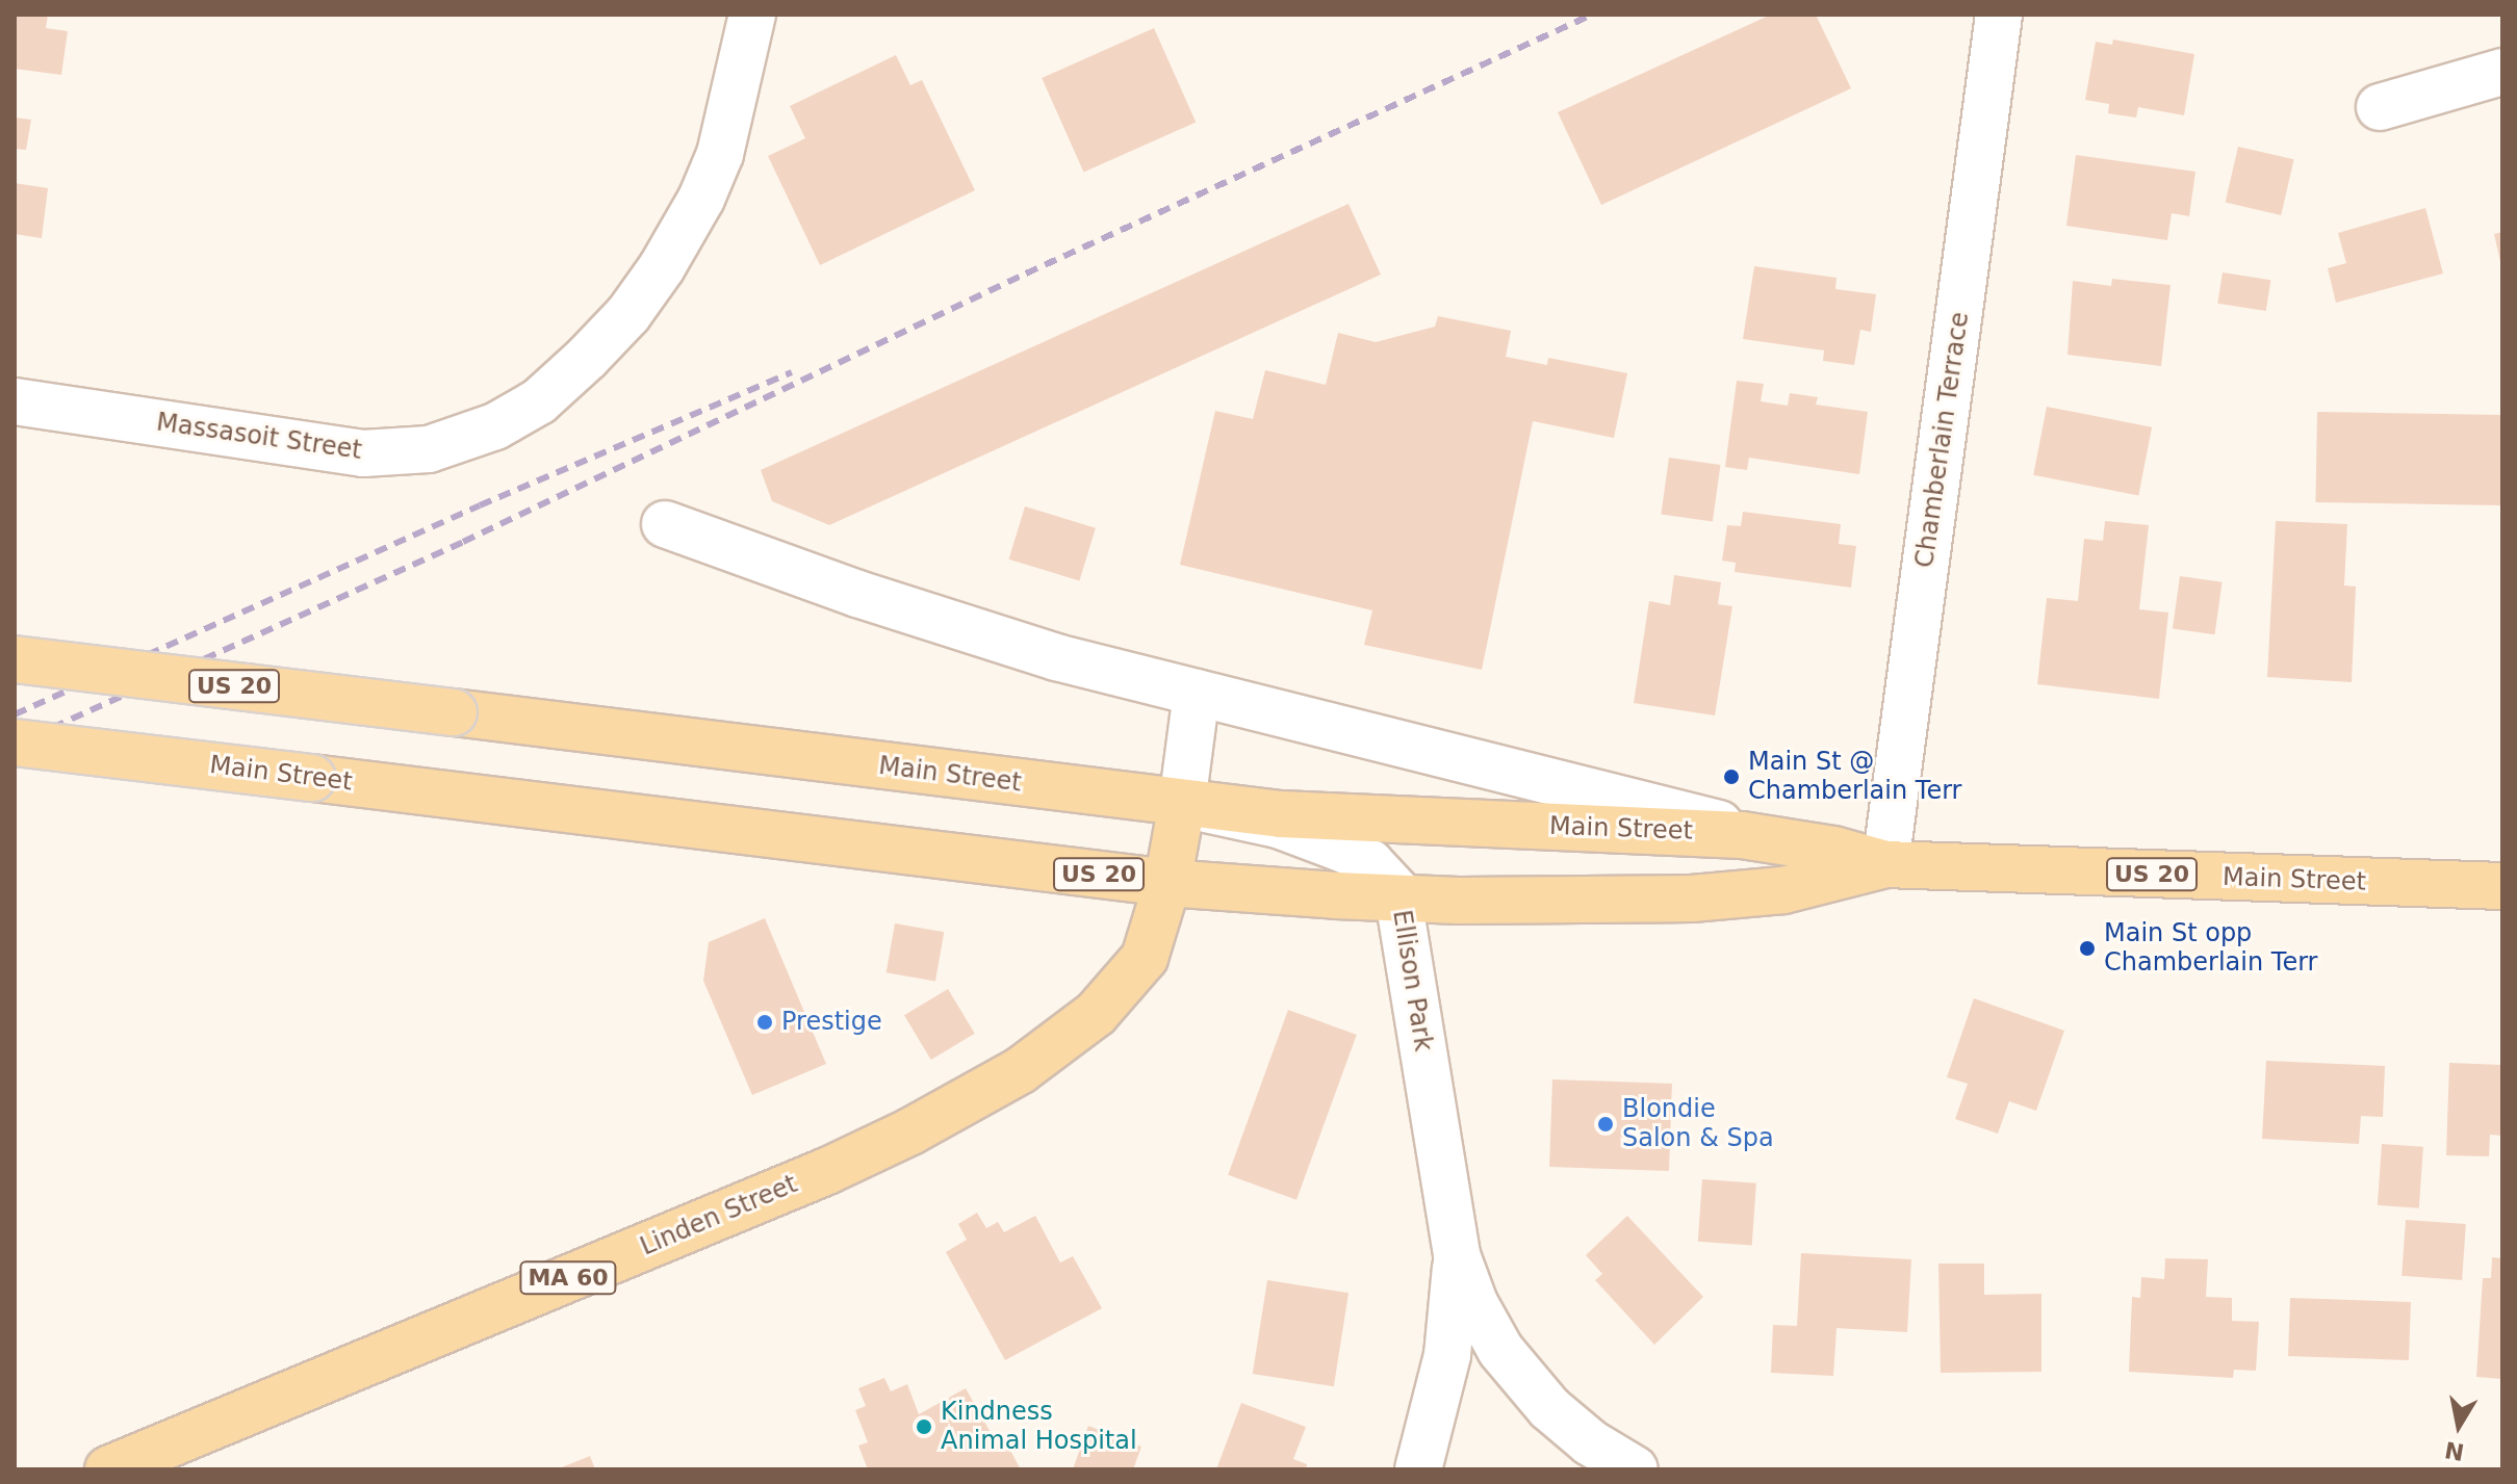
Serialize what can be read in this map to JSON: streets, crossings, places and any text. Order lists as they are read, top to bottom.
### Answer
{
  "streets": {
    "main road": [
      "US 20",
      "Main Street",
      "Linden Street",
      "MA 60"
    ],
    "street": ["Massasoit Street", "Chamberlain Terrace", "Ellison Park"]
  },
  "crossings": [
    ["Chamberlain Terrace", "Main Street"],
    ["Main Street", "Ellison Park"],
    ["Main Street", "Linden Street"],
    ["Ellison Park", "Linden Street"]
  ],
  "places": [
    "Main St @ Chamberlain Terr",
    "Main St opp Chamberlain Terr",
    "Prestige",
    "Blondie Salon & Spa",
    "Kindness Animal Hospital"
  ],
  "north": "bottom"
}
